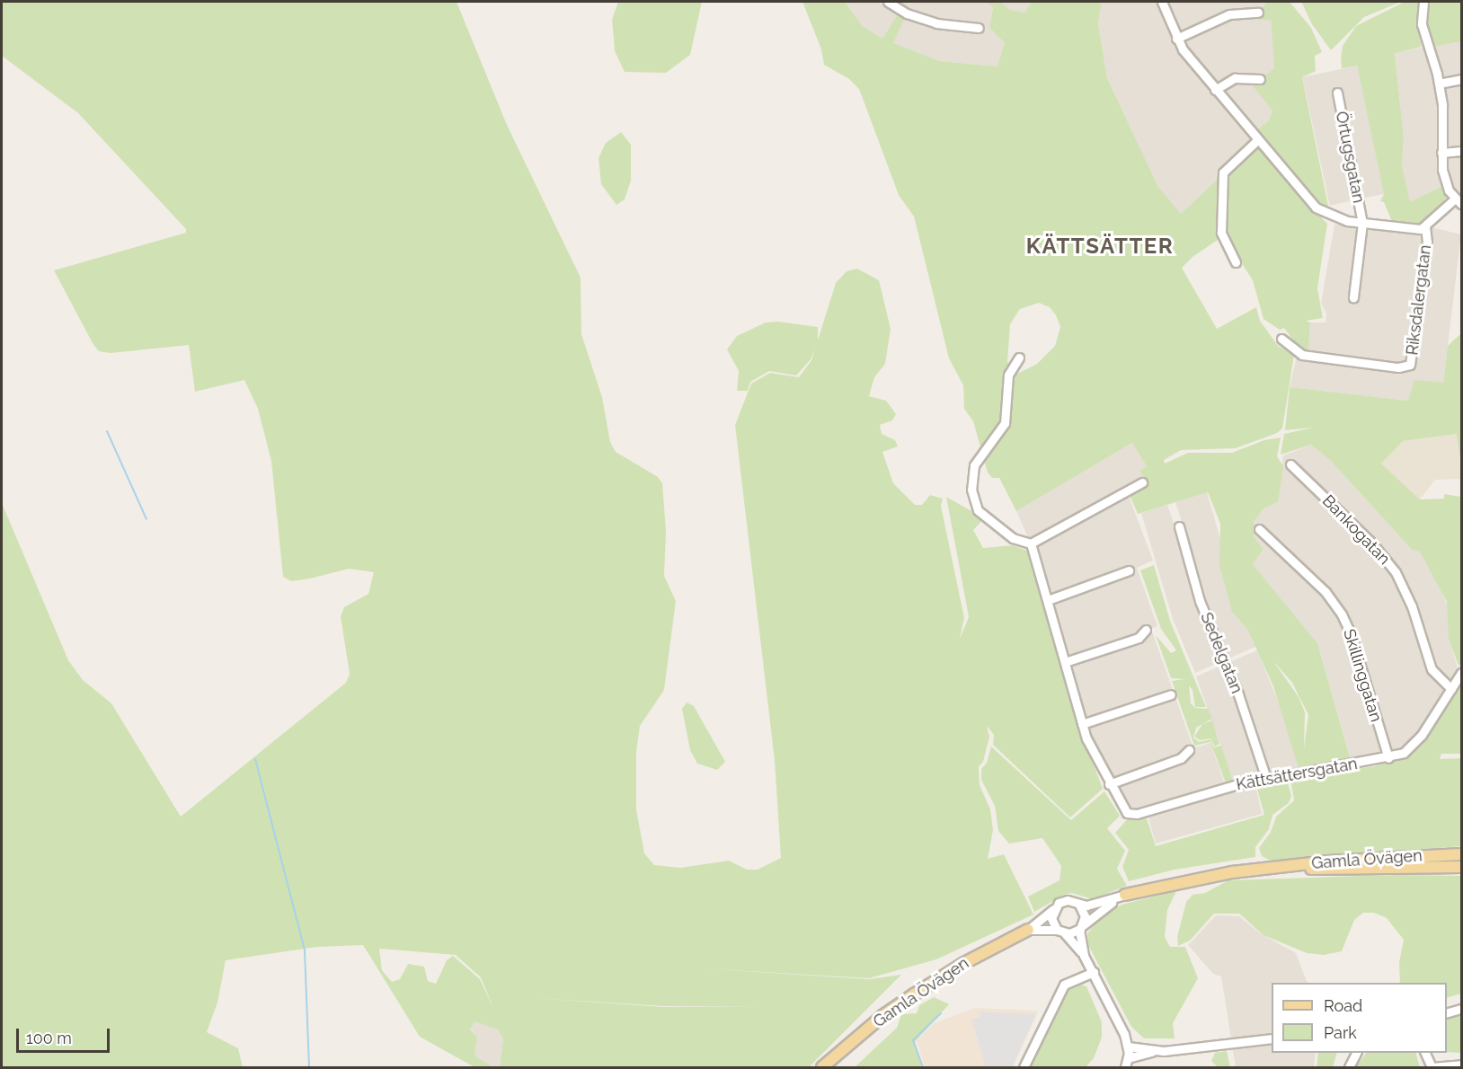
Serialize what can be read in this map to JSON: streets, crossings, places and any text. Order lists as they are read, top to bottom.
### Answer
{
  "streets": {
    "main road": ["Gamla Övägen"],
    "street": [
      "Örtugsgatan",
      "Riksdalergatan",
      "Bankogatan",
      "Sedelgatan",
      "Skillinggatan",
      "Kättsättersgatan"
    ]
  },
  "crossings": [
    ["Örtugsgatan", "Riksdalergatan"],
    ["Bankogatan", "Kättsättersgatan"],
    ["Sedelgatan", "Kättsättersgatan"],
    ["Skillinggatan", "Kättsättersgatan"]
  ],
  "districts": ["KÄTTSÄTTER"],
  "legend": ["Road", "Park"],
  "scale_bar": "100 m"
}
